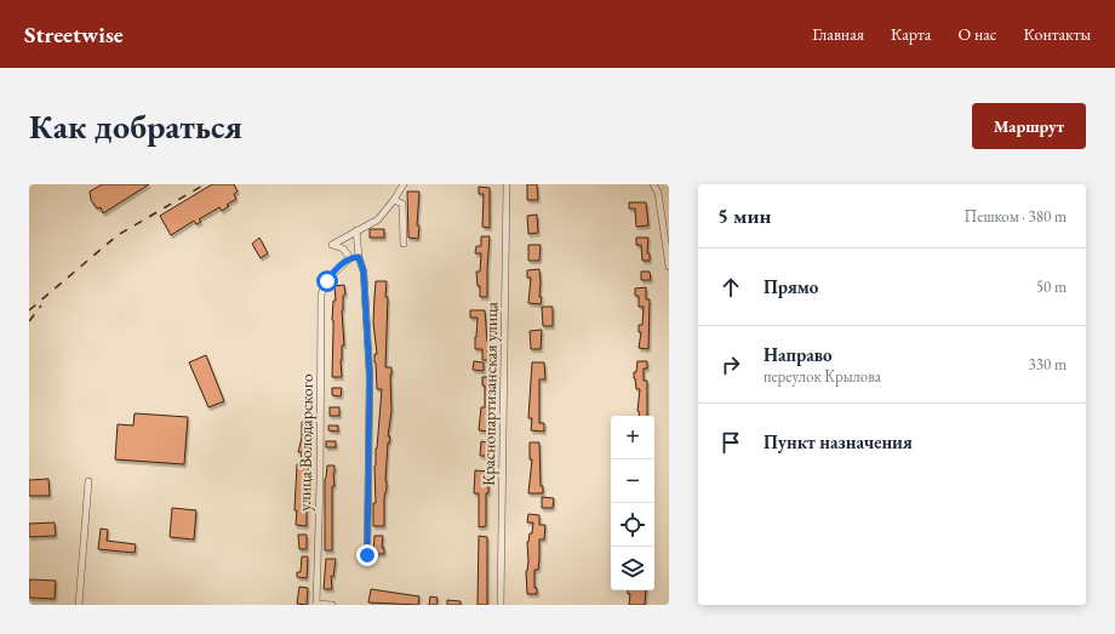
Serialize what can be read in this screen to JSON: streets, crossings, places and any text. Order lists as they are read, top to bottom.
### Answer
{
  "streets": {
    "street": ["Краснопартизанская улица", "улица Володарского"]
  },
  "page": {
    "header": "Streetwise",
    "nav": [
      "Главная",
      "Карта",
      "О нас",
      "Контакты"
    ],
    "buttons": "Маршрут",
    "title": "Как добраться",
    "heading": ["5 мин", "Пешком · 380 m"],
    "list": [
      ["Прямо", "50 m"],
      ["Направо", "переулок Крылова", "330 m"],
      "Пункт назначения"
    ],
    "map_buttons": ["+", "−"]
  }
}
